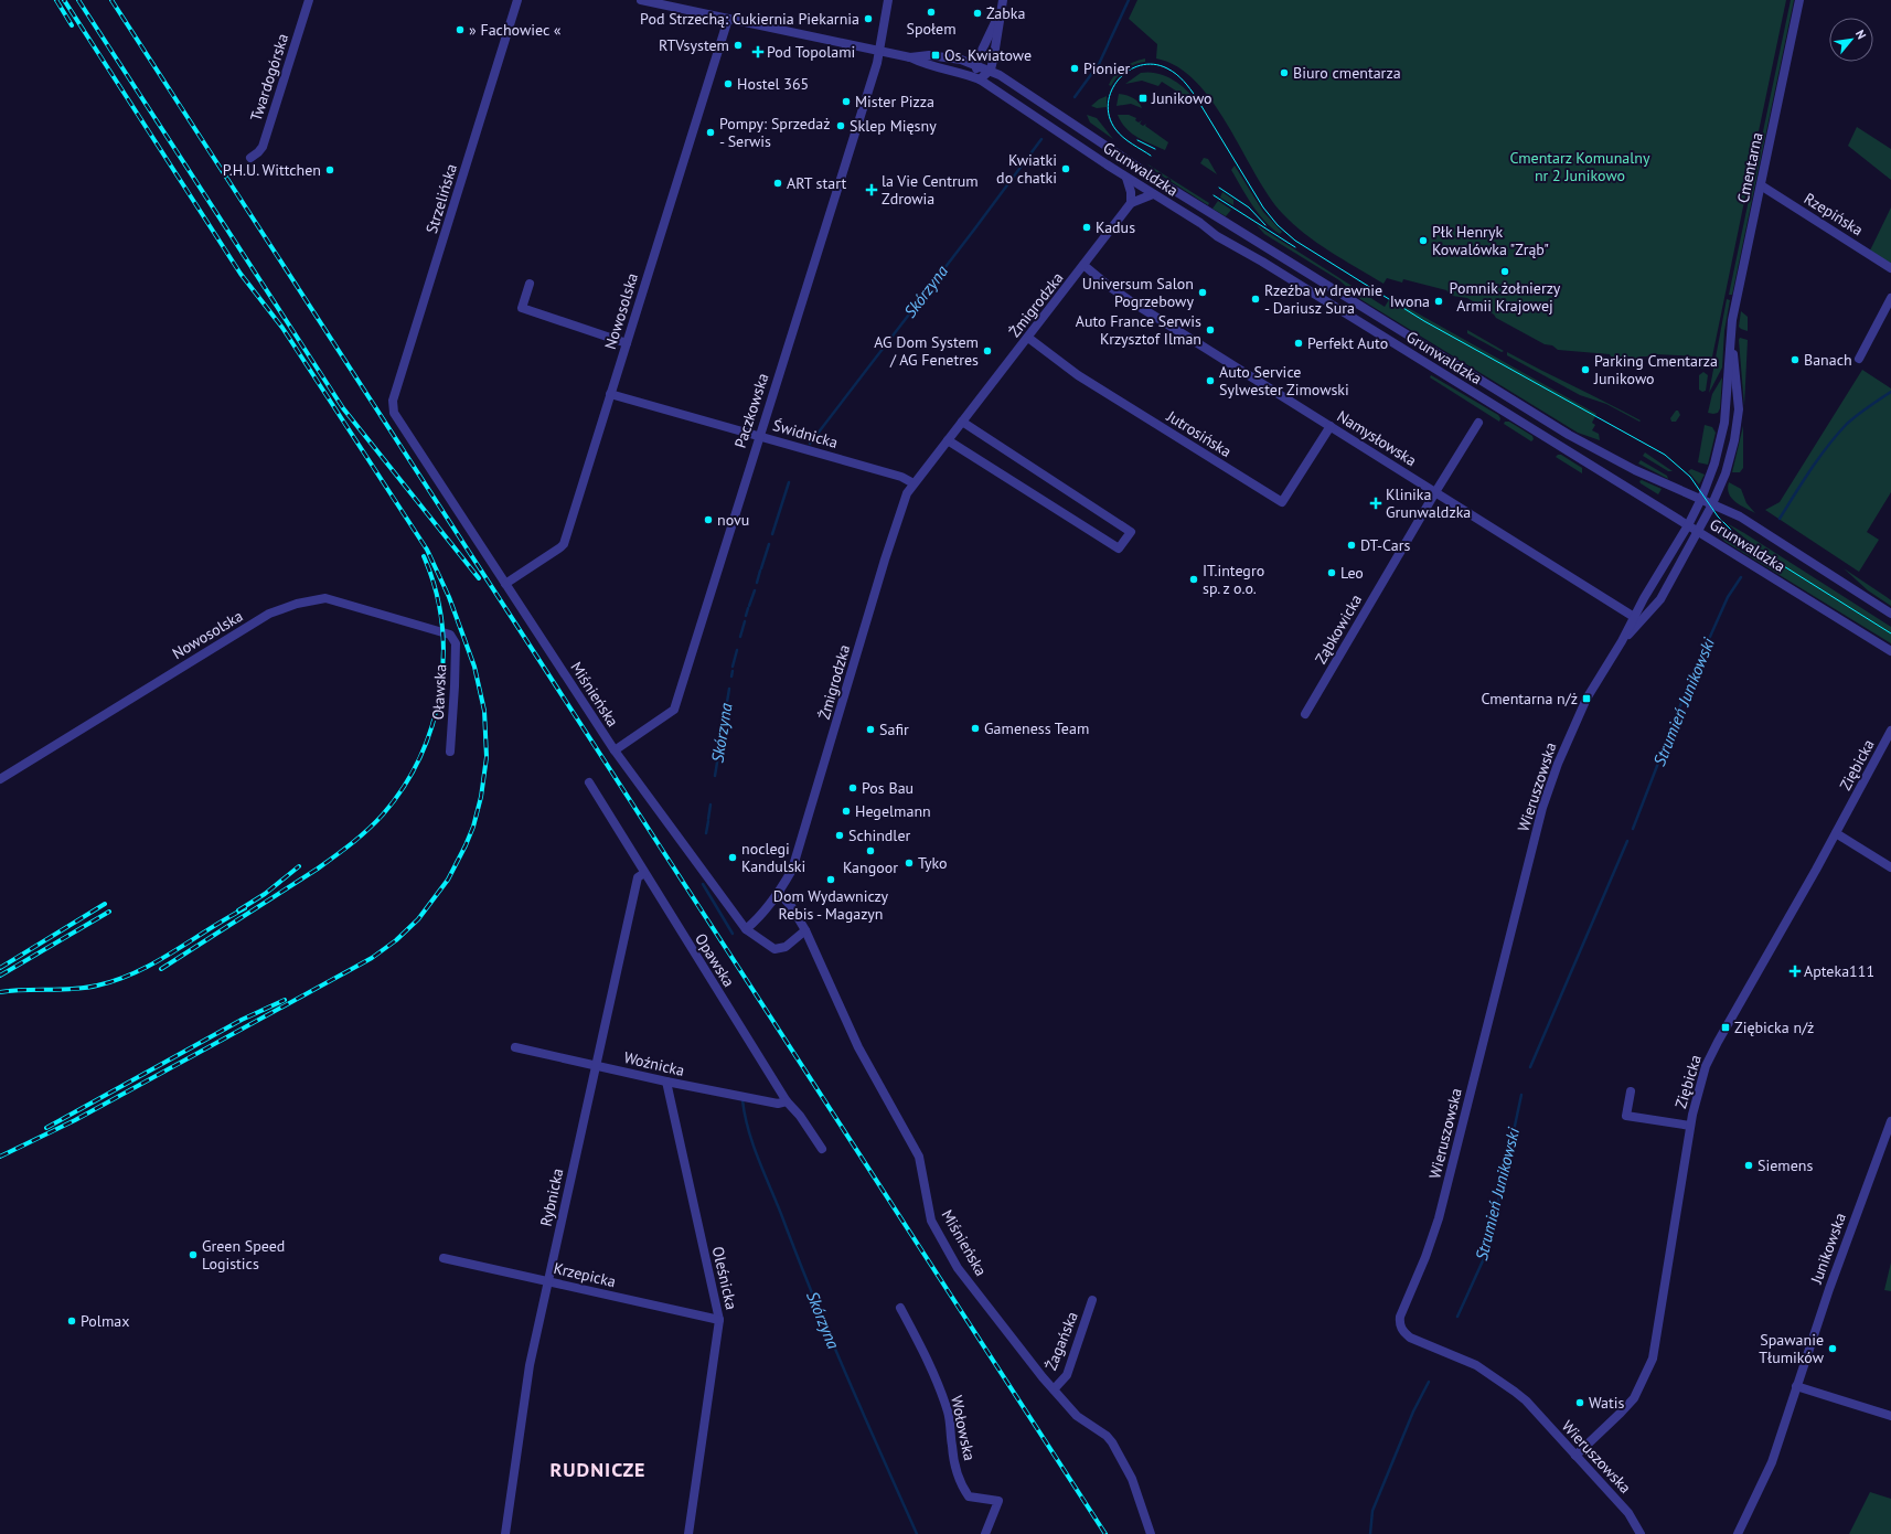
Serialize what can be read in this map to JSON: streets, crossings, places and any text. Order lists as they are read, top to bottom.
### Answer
{
  "streets": {
    "street": [
      "Twardogórska",
      "Cmentarna",
      "Grunwaldzka",
      "Strzelińska",
      "Rzepińska",
      "Żmigrodzka",
      "Nowosolska",
      "Paczkowska",
      "Świdnicka",
      "Jutrosińska",
      "Namysłowska",
      "Ząbkowicka",
      "Oławska",
      "Miśnieńska",
      "Ziębicka",
      "Wieruszowska",
      "Opawska",
      "Woźnicka",
      "Rybnicka",
      "Junikowska",
      "Krzepicka",
      "Oleśnicka",
      "Żagańska",
      "Wołowska"
    ]
  },
  "crossings": [
    ["Cmentarna", "Grunwaldzka"],
    ["Cmentarna", "Rzepińska"],
    ["Cmentarna", "Wieruszowska"],
    ["Grunwaldzka", "Nowosolska"],
    ["Grunwaldzka", "Paczkowska"],
    ["Grunwaldzka", "Wieruszowska"],
    ["Strzelińska", "Miśnieńska"],
    ["Żmigrodzka", "Świdnicka"],
    ["Żmigrodzka", "Jutrosińska"],
    ["Żmigrodzka", "Namysłowska"],
    ["Żmigrodzka", "Miśnieńska"],
    ["Nowosolska", "Świdnicka"],
    ["Nowosolska", "Oławska"],
    ["Nowosolska", "Miśnieńska"],
    ["Paczkowska", "Świdnicka"],
    ["Paczkowska", "Miśnieńska"],
    ["Jutrosińska", "Namysłowska"],
    ["Namysłowska", "Ząbkowicka"],
    ["Namysłowska", "Wieruszowska"],
    ["Miśnieńska", "Żagańska"],
    ["Ziębicka", "Wieruszowska"],
    ["Opawska", "Woźnicka"],
    ["Opawska", "Rybnicka"],
    ["Woźnicka", "Rybnicka"],
    ["Woźnicka", "Oleśnicka"],
    ["Rybnicka", "Krzepicka"],
    ["Krzepicka", "Oleśnicka"]
  ],
  "districts": ["RUDNICZE"],
  "water": ["Skórzyna", "Strumień Junikowski"],
  "parks": ["Cmentarz Komunalny nr 2 Junikowo"],
  "places": {
    "other": [
      "Społem",
      "Żabka",
      "Pod Strzechą: Cukiernia Piekarnia",
      "» Fachowiec «",
      "RTVsystem",
      "Pionier",
      "Biuro cmentarza",
      "Hostel 365",
      "Mister Pizza",
      "Sklep Mięsny",
      "Pompy: Sprzedaż - Serwis",
      "Kwiatki do chatki",
      "P.H.U. Wittchen",
      "ART start",
      "Kadus",
      "Płk Henryk Kowalówka \"Zrąb\"",
      "Pomnik żołnierzy Armii Krajowej",
      "Universum Salon Pogrzebowy",
      "Rzeźba w drewnie - Dariusz Sura",
      "Iwona",
      "Auto France Serwis Krzysztof Ilman",
      "Perfekt Auto",
      "AG Dom System / AG Fenetres",
      "Banach",
      "Parking Cmentarza Junikowo",
      "Auto Service Sylwester Zimowski",
      "novu",
      "DT-Cars",
      "Leo",
      "IT.integro sp. z o.o.",
      "Gameness Team",
      "Safir",
      "Pos Bau",
      "Hegelmann",
      "Schindler",
      "Kangoor",
      "noclegi Kandulski",
      "Tyko",
      "Dom Wydawniczy Rebis - Magazyn",
      "Siemens",
      "Green Speed Logistics",
      "Polmax",
      "Spawanie Tłumików",
      "Watis"
    ],
    "health": [
      "Pod Topolami",
      "la Vie Centrum Zdrowia",
      "Klinika Grunwaldzka",
      "Apteka111"
    ],
    "transit": [
      "Os. Kwiatowe",
      "Junikowo",
      "Cmentarna n/ż",
      "Ziębicka n/ż"
    ]
  },
  "north": "top right"
}
